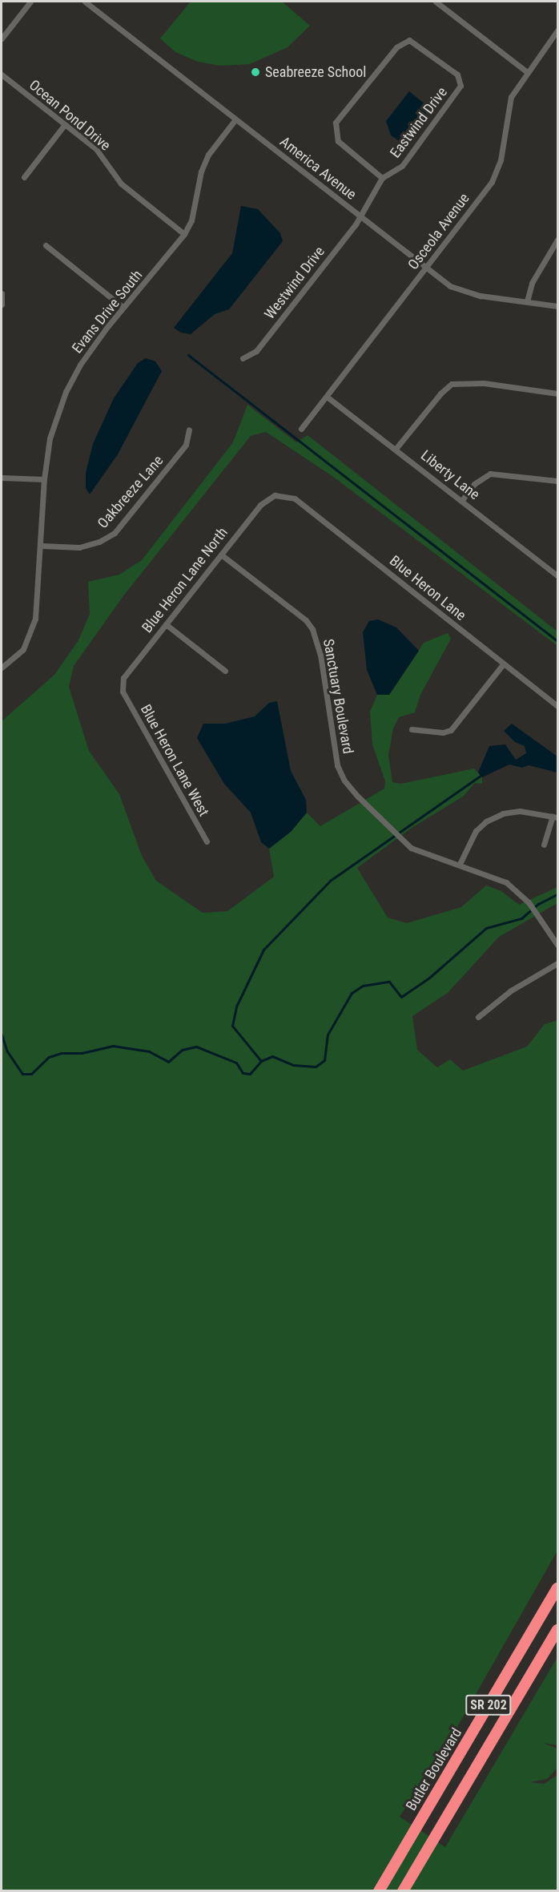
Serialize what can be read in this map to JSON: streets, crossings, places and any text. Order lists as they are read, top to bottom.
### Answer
{
  "streets": {
    "highway": ["SR 202", "Butler Boulevard"],
    "street": [
      "Ocean Pond Drive",
      "Eastwind Drive",
      "America Avenue",
      "Osceola Avenue",
      "Westwind Drive",
      "Evans Drive South",
      "Liberty Lane",
      "Oakbreeze Lane",
      "Blue Heron Lane North",
      "Blue Heron Lane",
      "Sanctuary Boulevard",
      "Blue Heron Lane West"
    ]
  },
  "crossings": [
    ["Ocean Pond Drive", "Evans Drive South"],
    ["Eastwind Drive", "America Avenue"],
    ["Eastwind Drive", "Westwind Drive"],
    ["America Avenue", "Osceola Avenue"],
    ["America Avenue", "Westwind Drive"],
    ["America Avenue", "Evans Drive South"],
    ["Osceola Avenue", "Liberty Lane"],
    ["Evans Drive South", "Oakbreeze Lane"],
    ["Blue Heron Lane North", "Blue Heron Lane"],
    ["Blue Heron Lane North", "Sanctuary Boulevard"],
    ["Blue Heron Lane North", "Blue Heron Lane West"]
  ],
  "places": ["Seabreeze School"]
}
